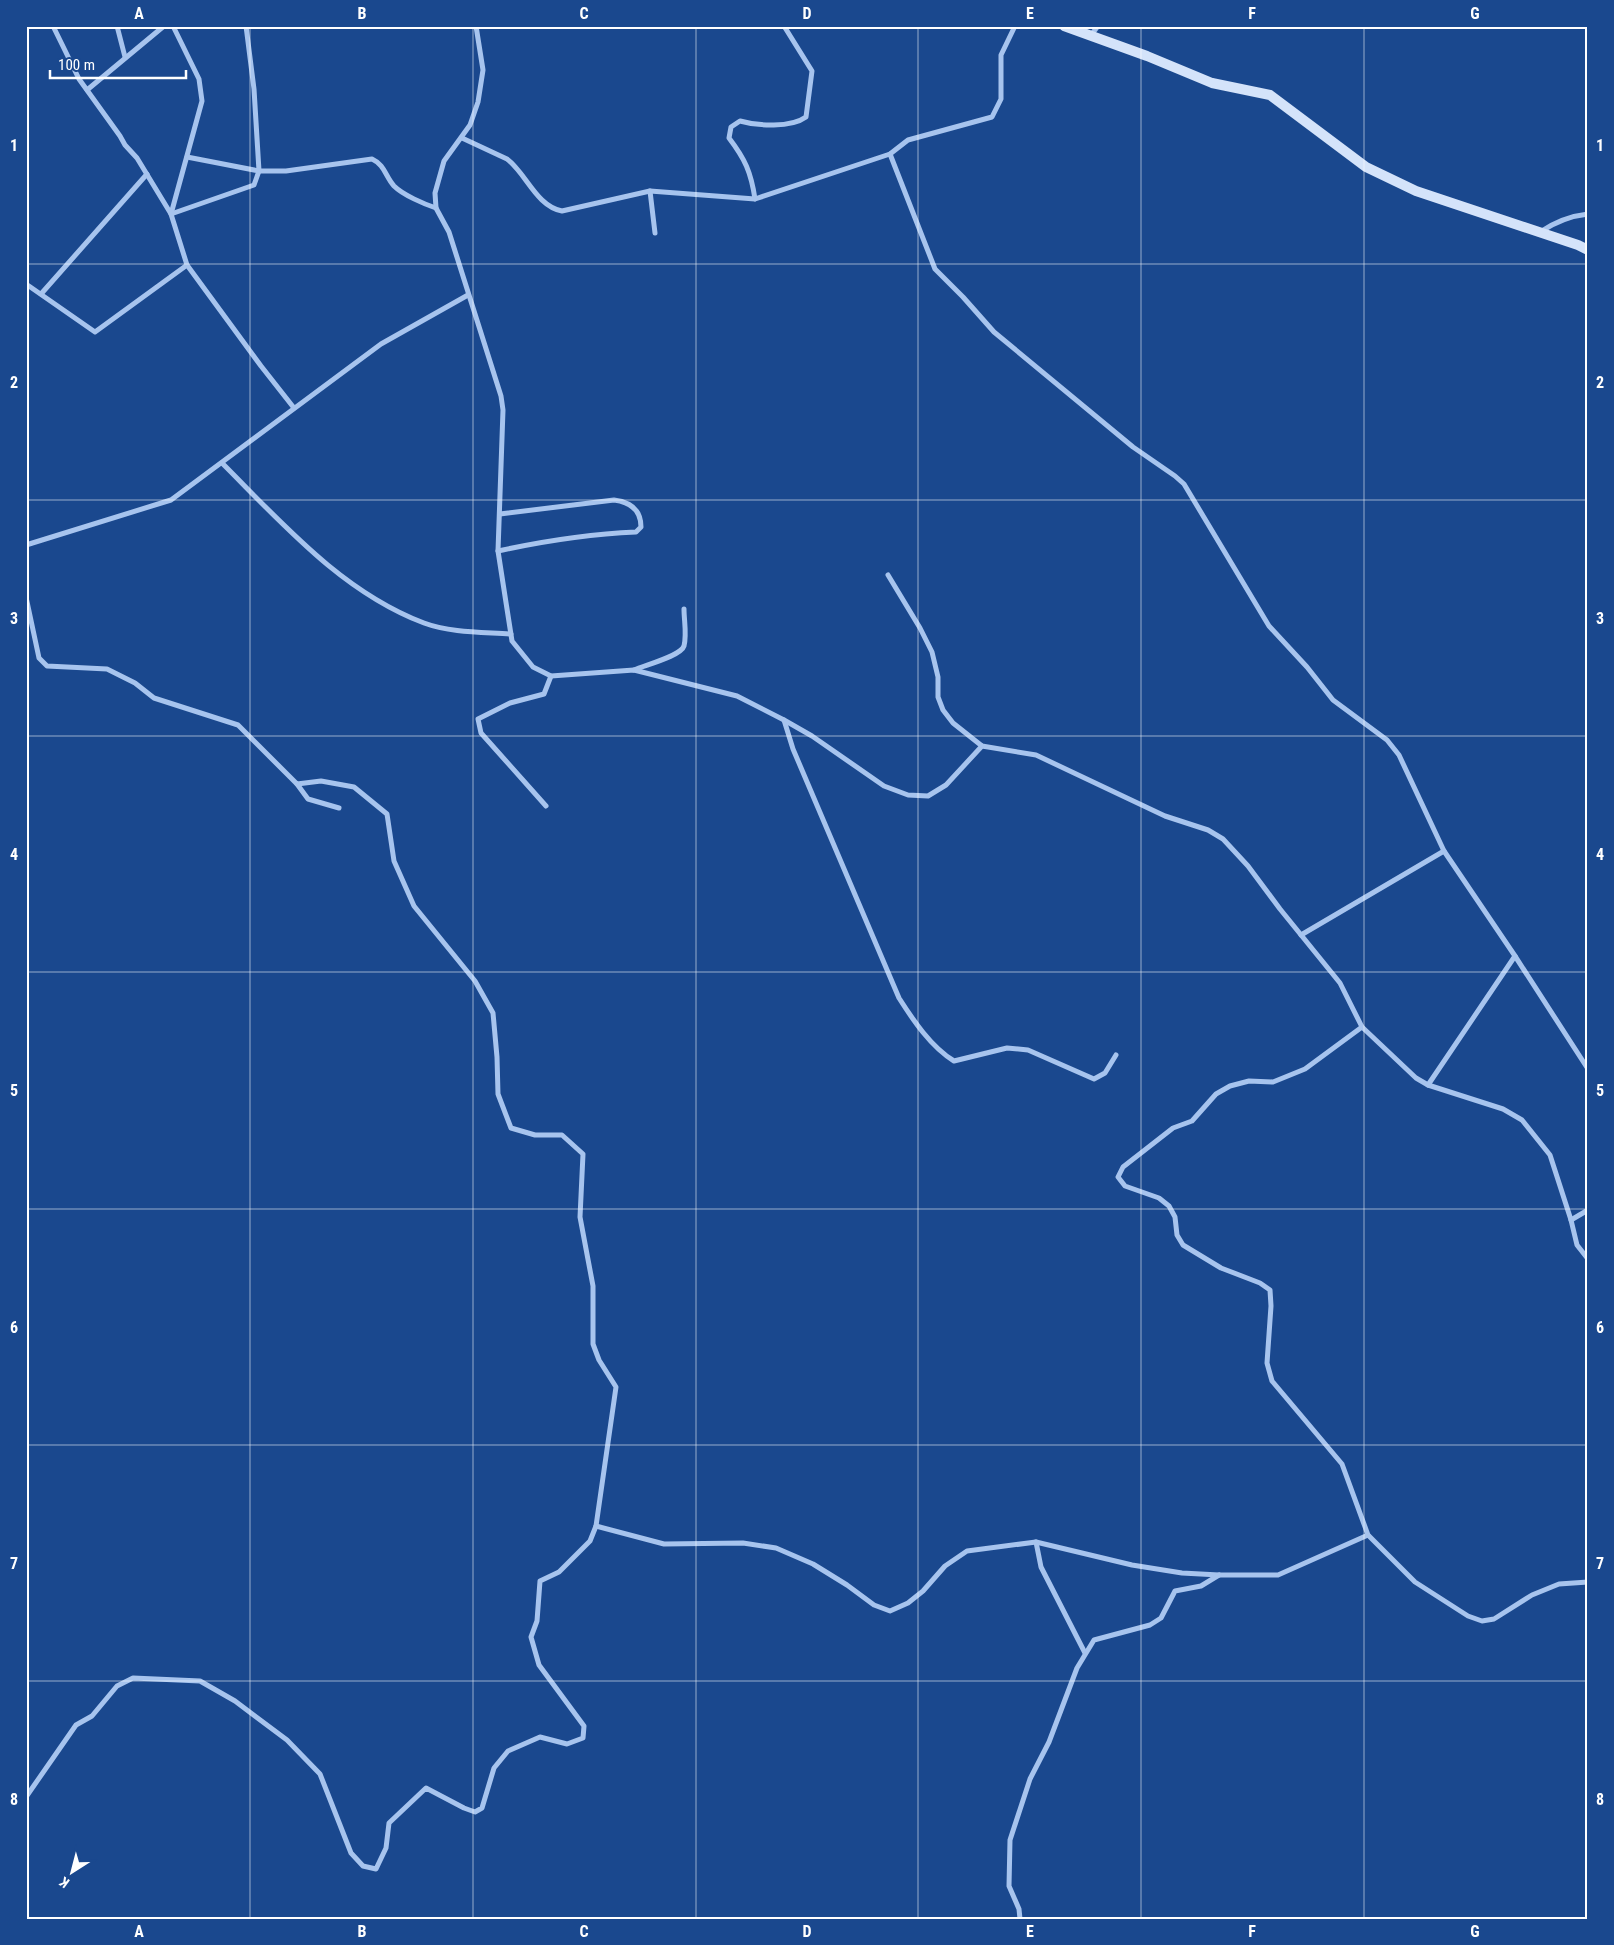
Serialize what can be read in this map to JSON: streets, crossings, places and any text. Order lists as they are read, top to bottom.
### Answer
{
  "scale_bar": "100 m",
  "north": "bottom left",
  "grid": {
    "columns": [
      "A",
      "B",
      "C",
      "D",
      "E",
      "F",
      "G"
    ],
    "rows": [
      "1",
      "2",
      "3",
      "4",
      "5",
      "6",
      "7",
      "8"
    ]
  }
}
